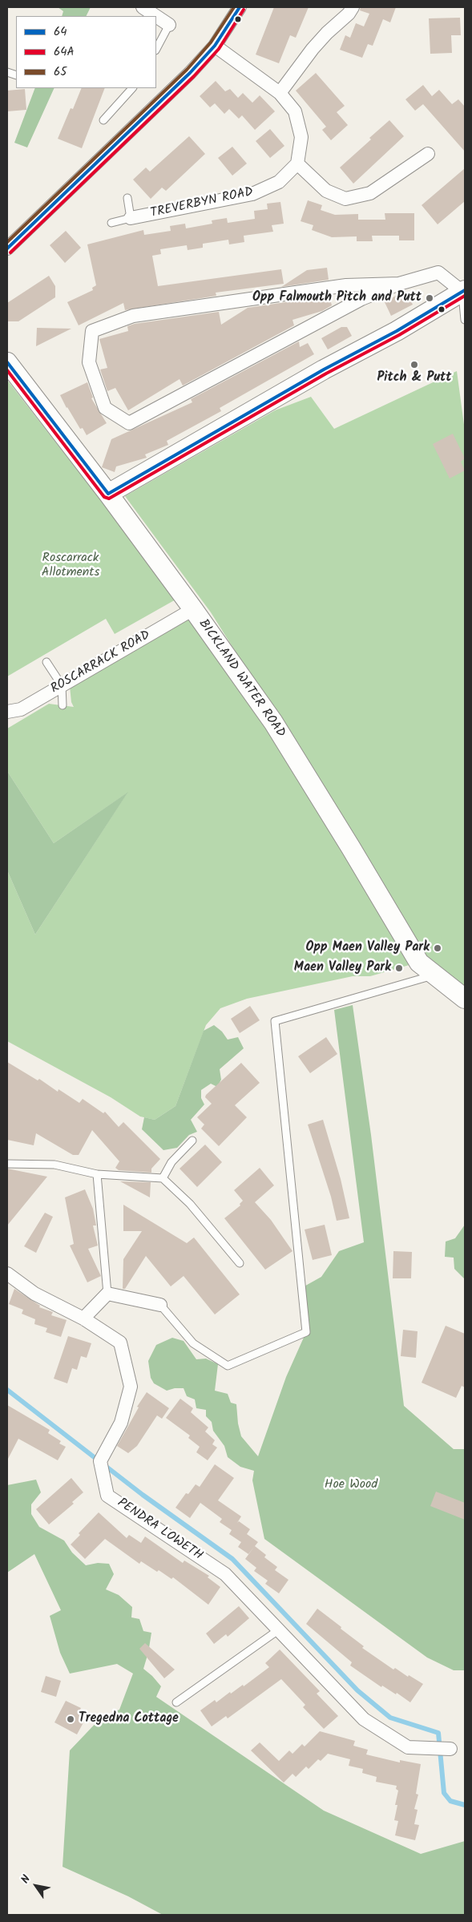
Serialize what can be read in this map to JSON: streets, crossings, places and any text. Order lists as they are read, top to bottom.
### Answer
{
  "streets": {
    "street": [
      "TREVERBYN ROAD",
      "ROSCARRACK ROAD",
      "BICKLAND WATER ROAD",
      "PENDRA LOWETH"
    ]
  },
  "crossings": [
    ["ROSCARRACK ROAD", "BICKLAND WATER ROAD"]
  ],
  "parks": ["Roscarrack Allotments", "Hoe Wood"],
  "places": [
    "Opp Falmouth Pitch and Putt",
    "Pitch & Putt",
    "Opp Maen Valley Park",
    "Maen Valley Park",
    "Tregedna Cottage"
  ],
  "lines": ["transit line 64", "transit line 65", "transit line 64A"],
  "legend": ["64", "64A", "65"],
  "north": "top left"
}
